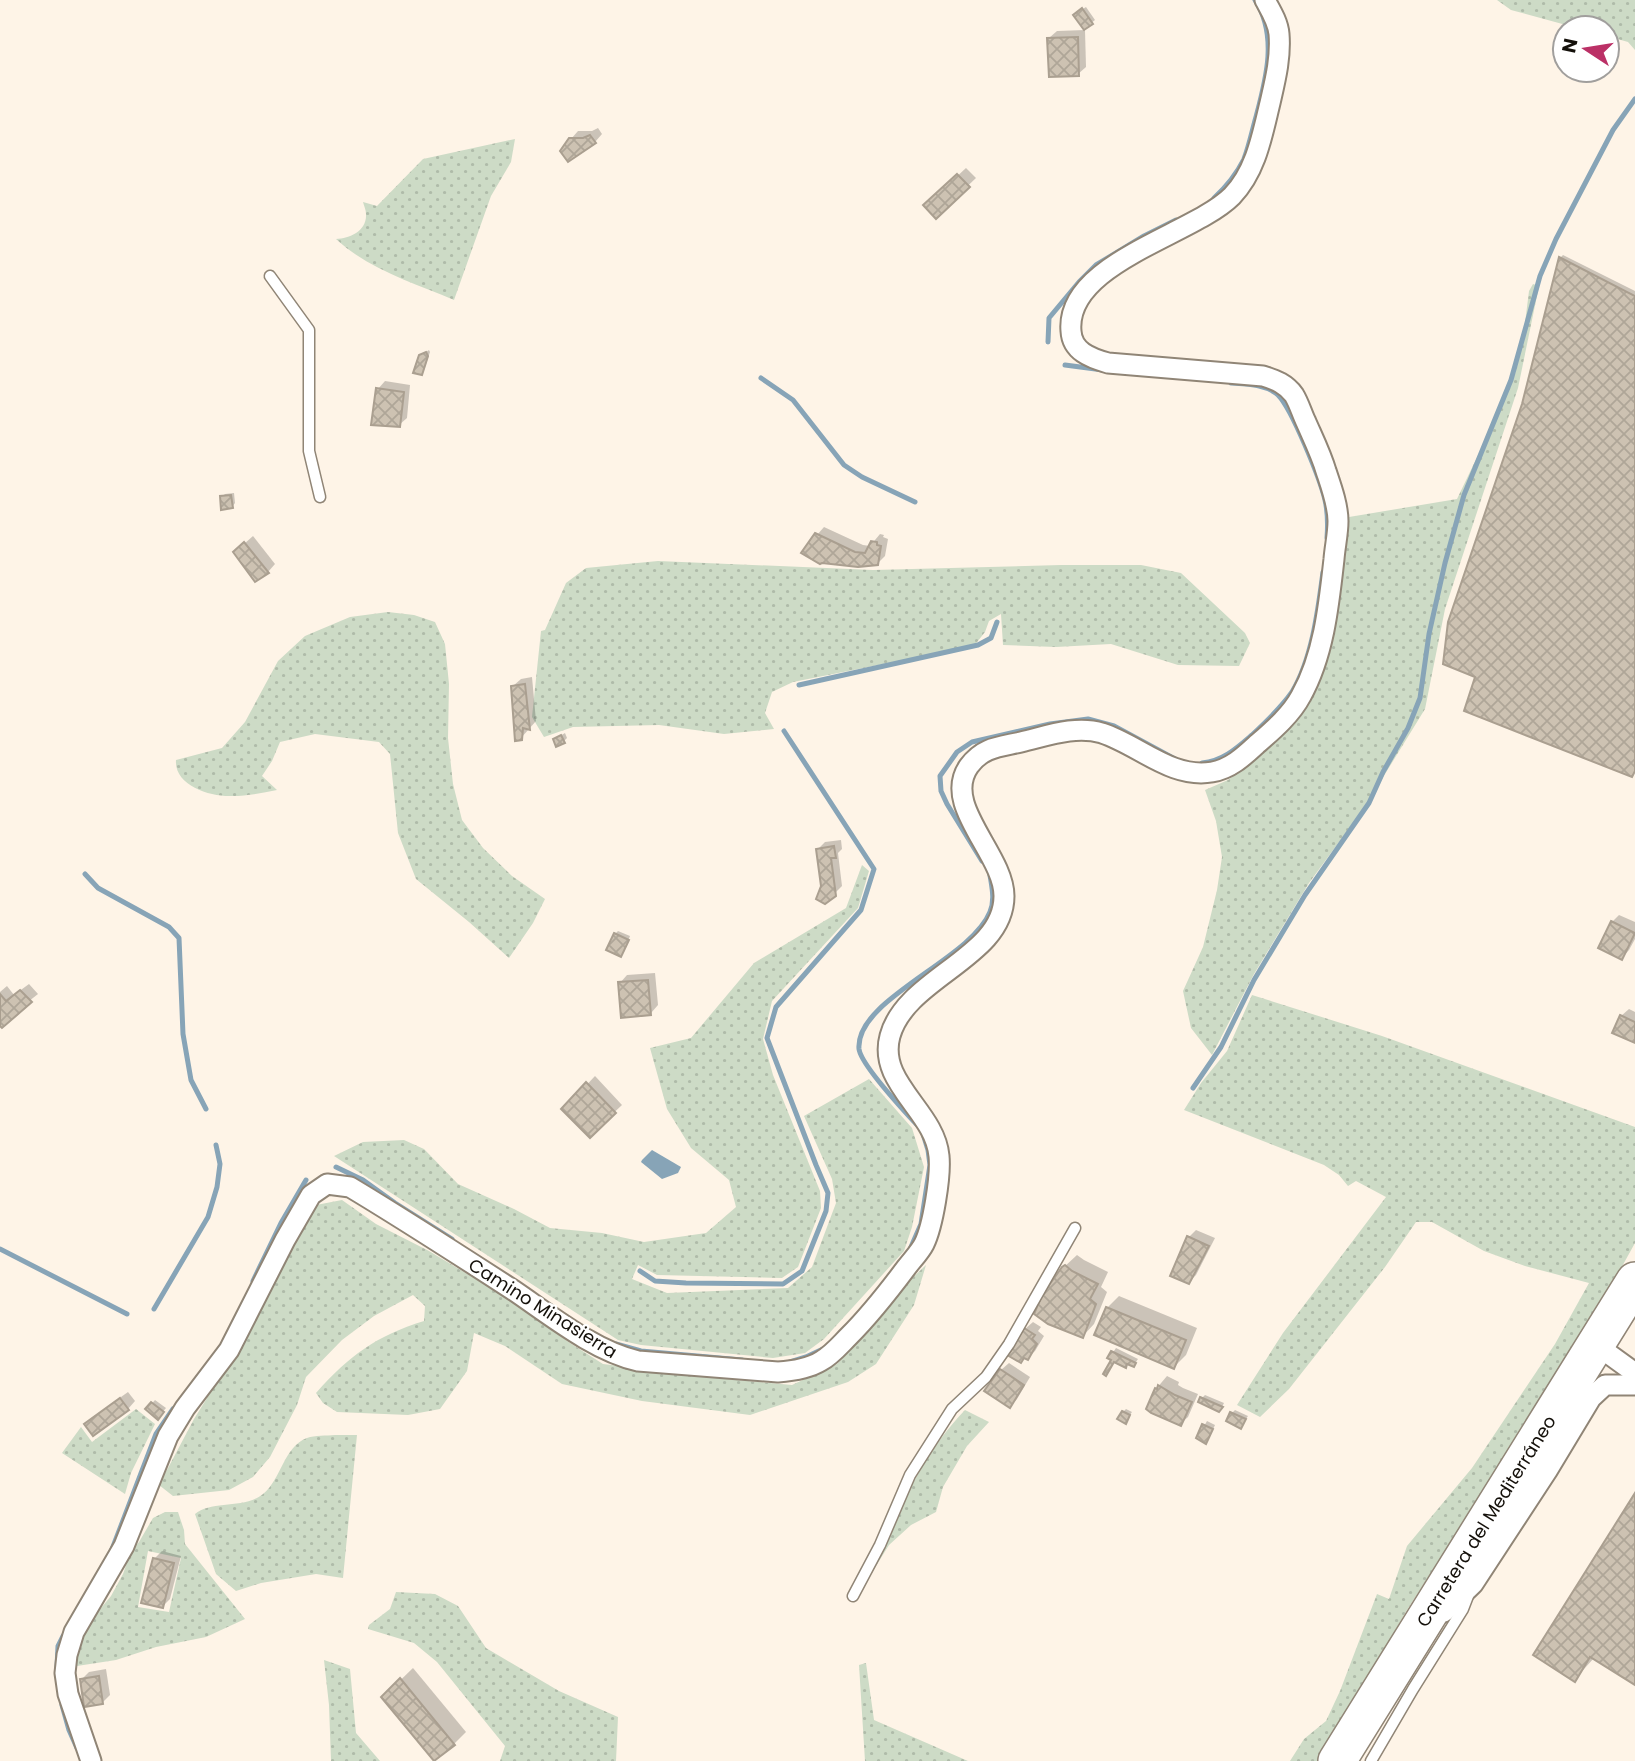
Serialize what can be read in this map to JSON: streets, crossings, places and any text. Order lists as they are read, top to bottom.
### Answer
{
  "streets": {
    "highway": ["Carretera del Mediterráneo"],
    "street": ["Camino Minasierra"]
  },
  "north": "left"
}
